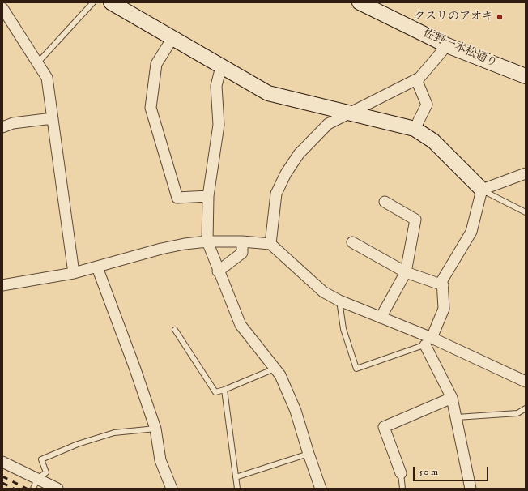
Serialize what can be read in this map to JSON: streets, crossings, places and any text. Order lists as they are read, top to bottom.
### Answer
{
  "streets": {
    "street": ["佐野一本松通り"]
  },
  "places": ["クスリのアオキ"],
  "scale_bar": "50 m"
}
